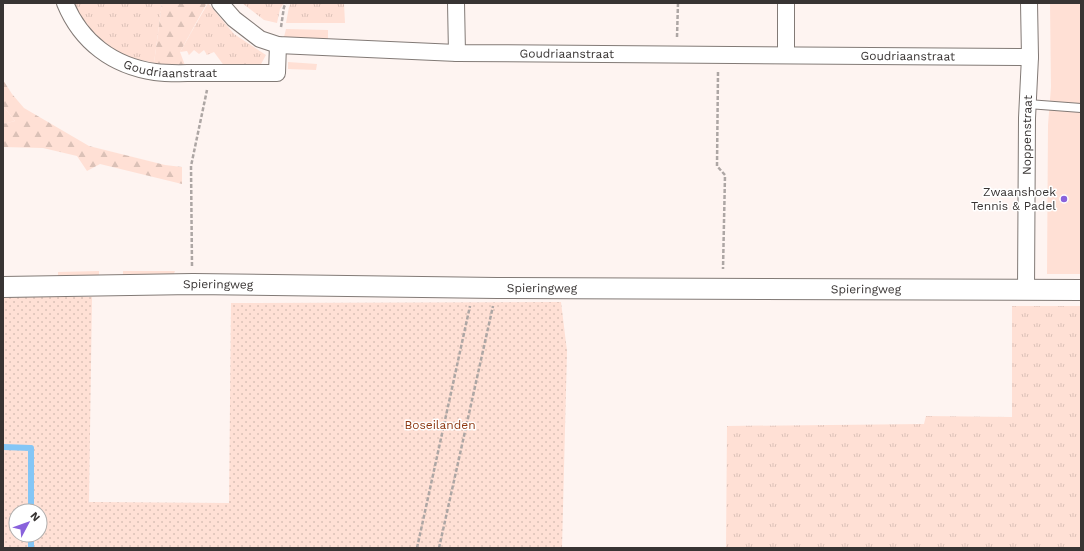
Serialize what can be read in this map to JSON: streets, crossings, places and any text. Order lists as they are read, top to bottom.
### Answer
{
  "streets": {
    "street": ["Goudriaanstraat", "Noppenstraat", "Spieringweg"]
  },
  "crossings": [
    ["Goudriaanstraat", "Noppenstraat"],
    ["Noppenstraat", "Spieringweg"]
  ],
  "parks": ["Boseilanden"],
  "places": ["Zwaanshoek Tennis & Padel"],
  "north": "top right"
}
